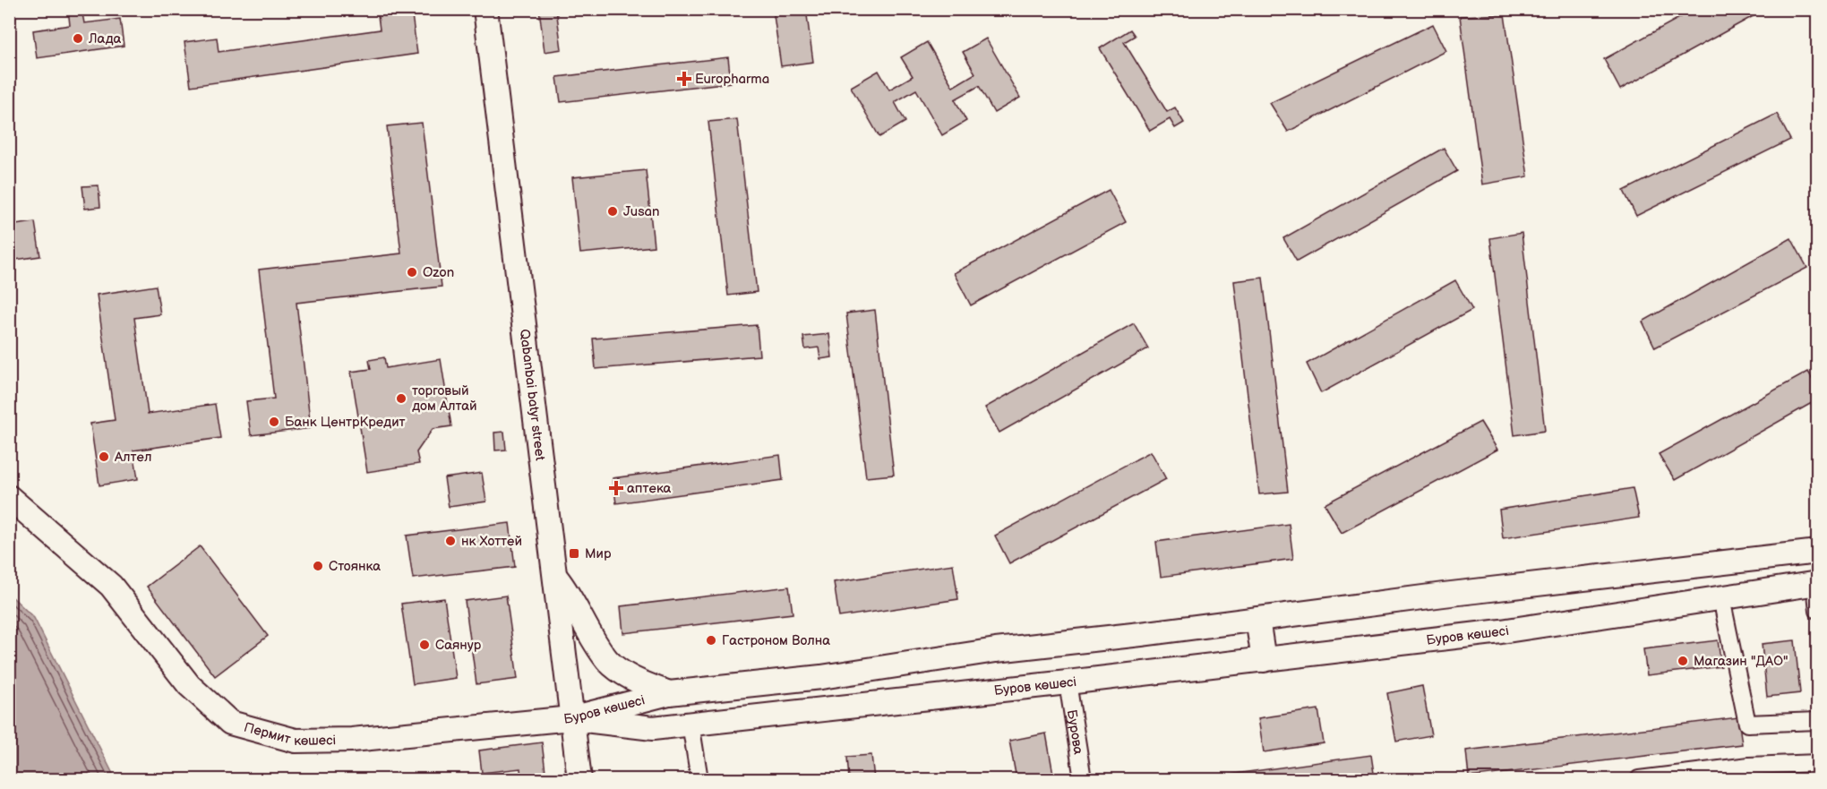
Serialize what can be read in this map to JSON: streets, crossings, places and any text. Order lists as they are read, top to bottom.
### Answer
{
  "streets": {
    "main road": ["Qabanbai batyr street", "Буров көшесі", "Пермит көшесі"],
    "street": ["Бурова"]
  },
  "crossings": [
    ["Qabanbai batyr street", "Буров көшесі"],
    ["Qabanbai batyr street", "Пермит көшесі"],
    ["Буров көшесі", "Бурова"],
    ["Буров көшесі", "Пермит көшесі"]
  ],
  "places": {
    "other": [
      "Лада",
      "Jusan",
      "Ozon",
      "торговый дом Алтай",
      "Банк ЦентрКредит",
      "Алтел",
      "нк Хоттей",
      "Стоянка",
      "Гастроном Волна",
      "Саянур",
      "Магазин \"ДАО\""
    ],
    "health": ["Europharma", "аптека"],
    "transit": ["Мир"]
  }
}
